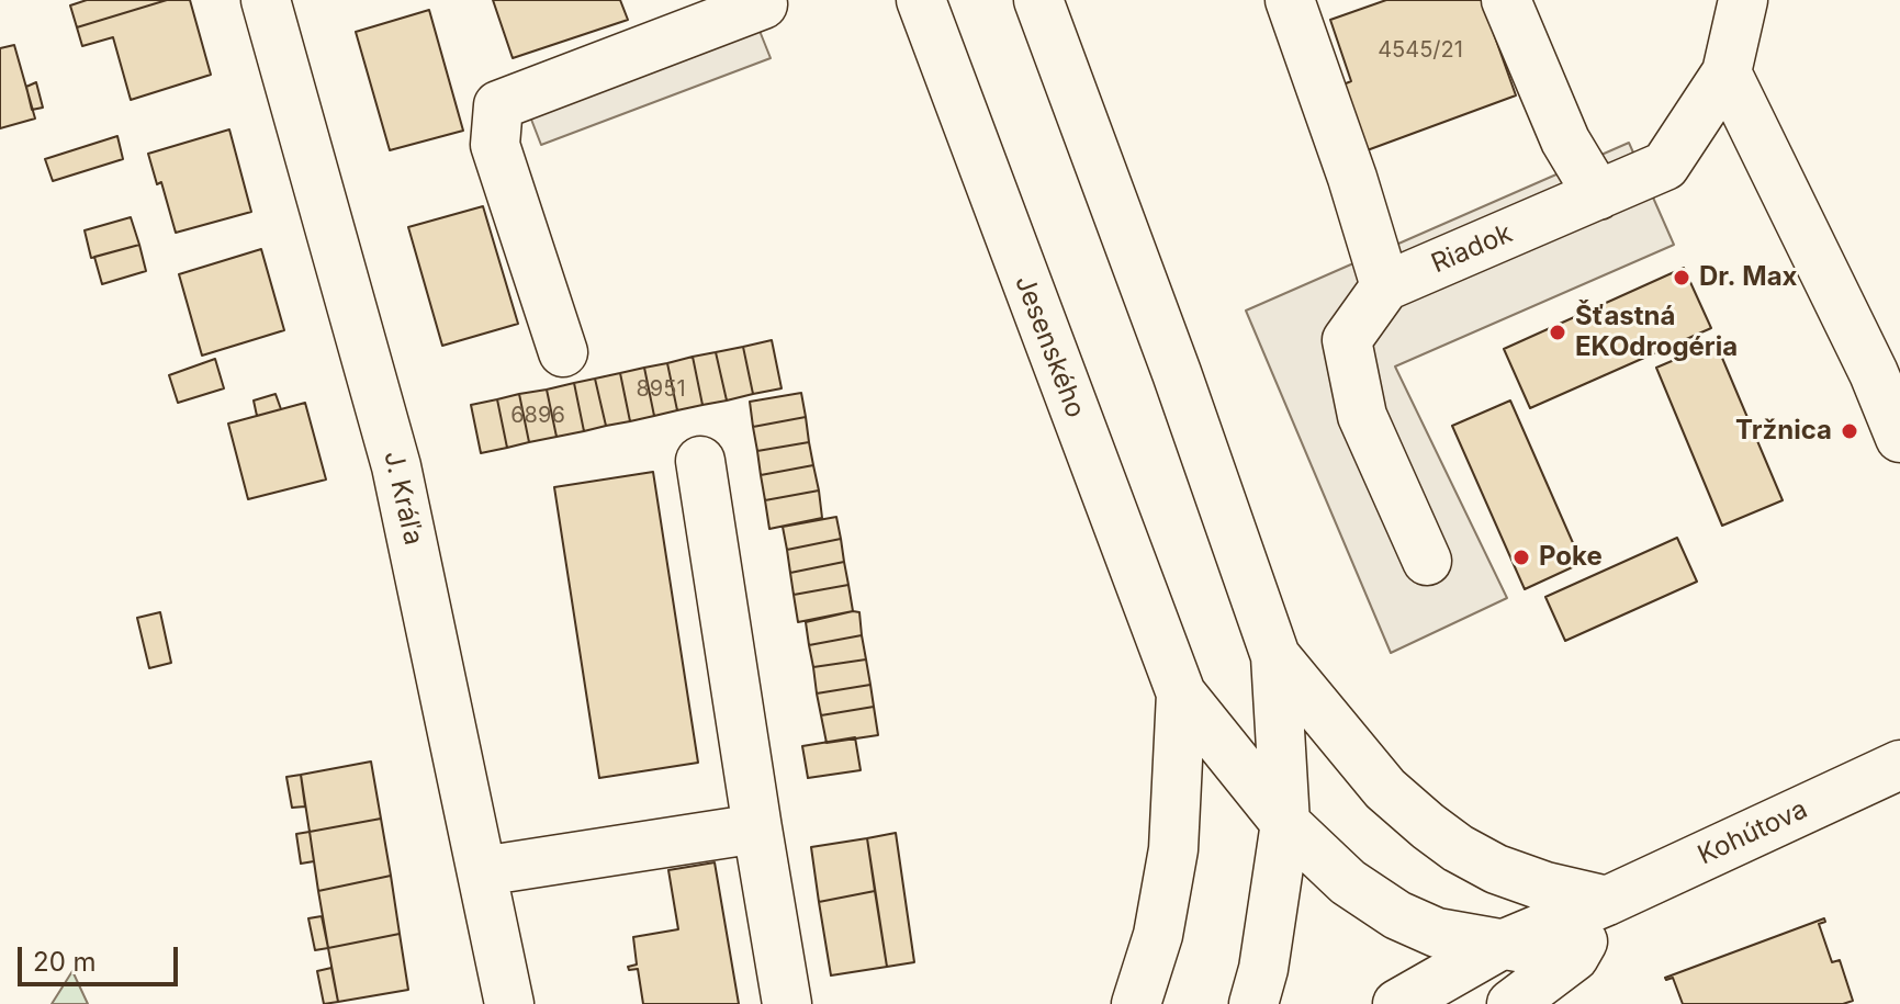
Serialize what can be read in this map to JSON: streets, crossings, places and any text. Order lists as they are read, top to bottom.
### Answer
{
  "streets": {
    "main road": [
      "Riadok",
      "Jesenského",
      "J. Kráľa",
      "Kohútova"
    ]
  },
  "crossings": [
    ["Jesenského", "Kohútova"]
  ],
  "places": [
    "Dr. Max",
    "Šťastná EKOdrogéria",
    "Tržnica",
    "Poke"
  ],
  "house_numbers": ["4545/21", "8951", "6896"],
  "scale_bar": "20 m"
}
